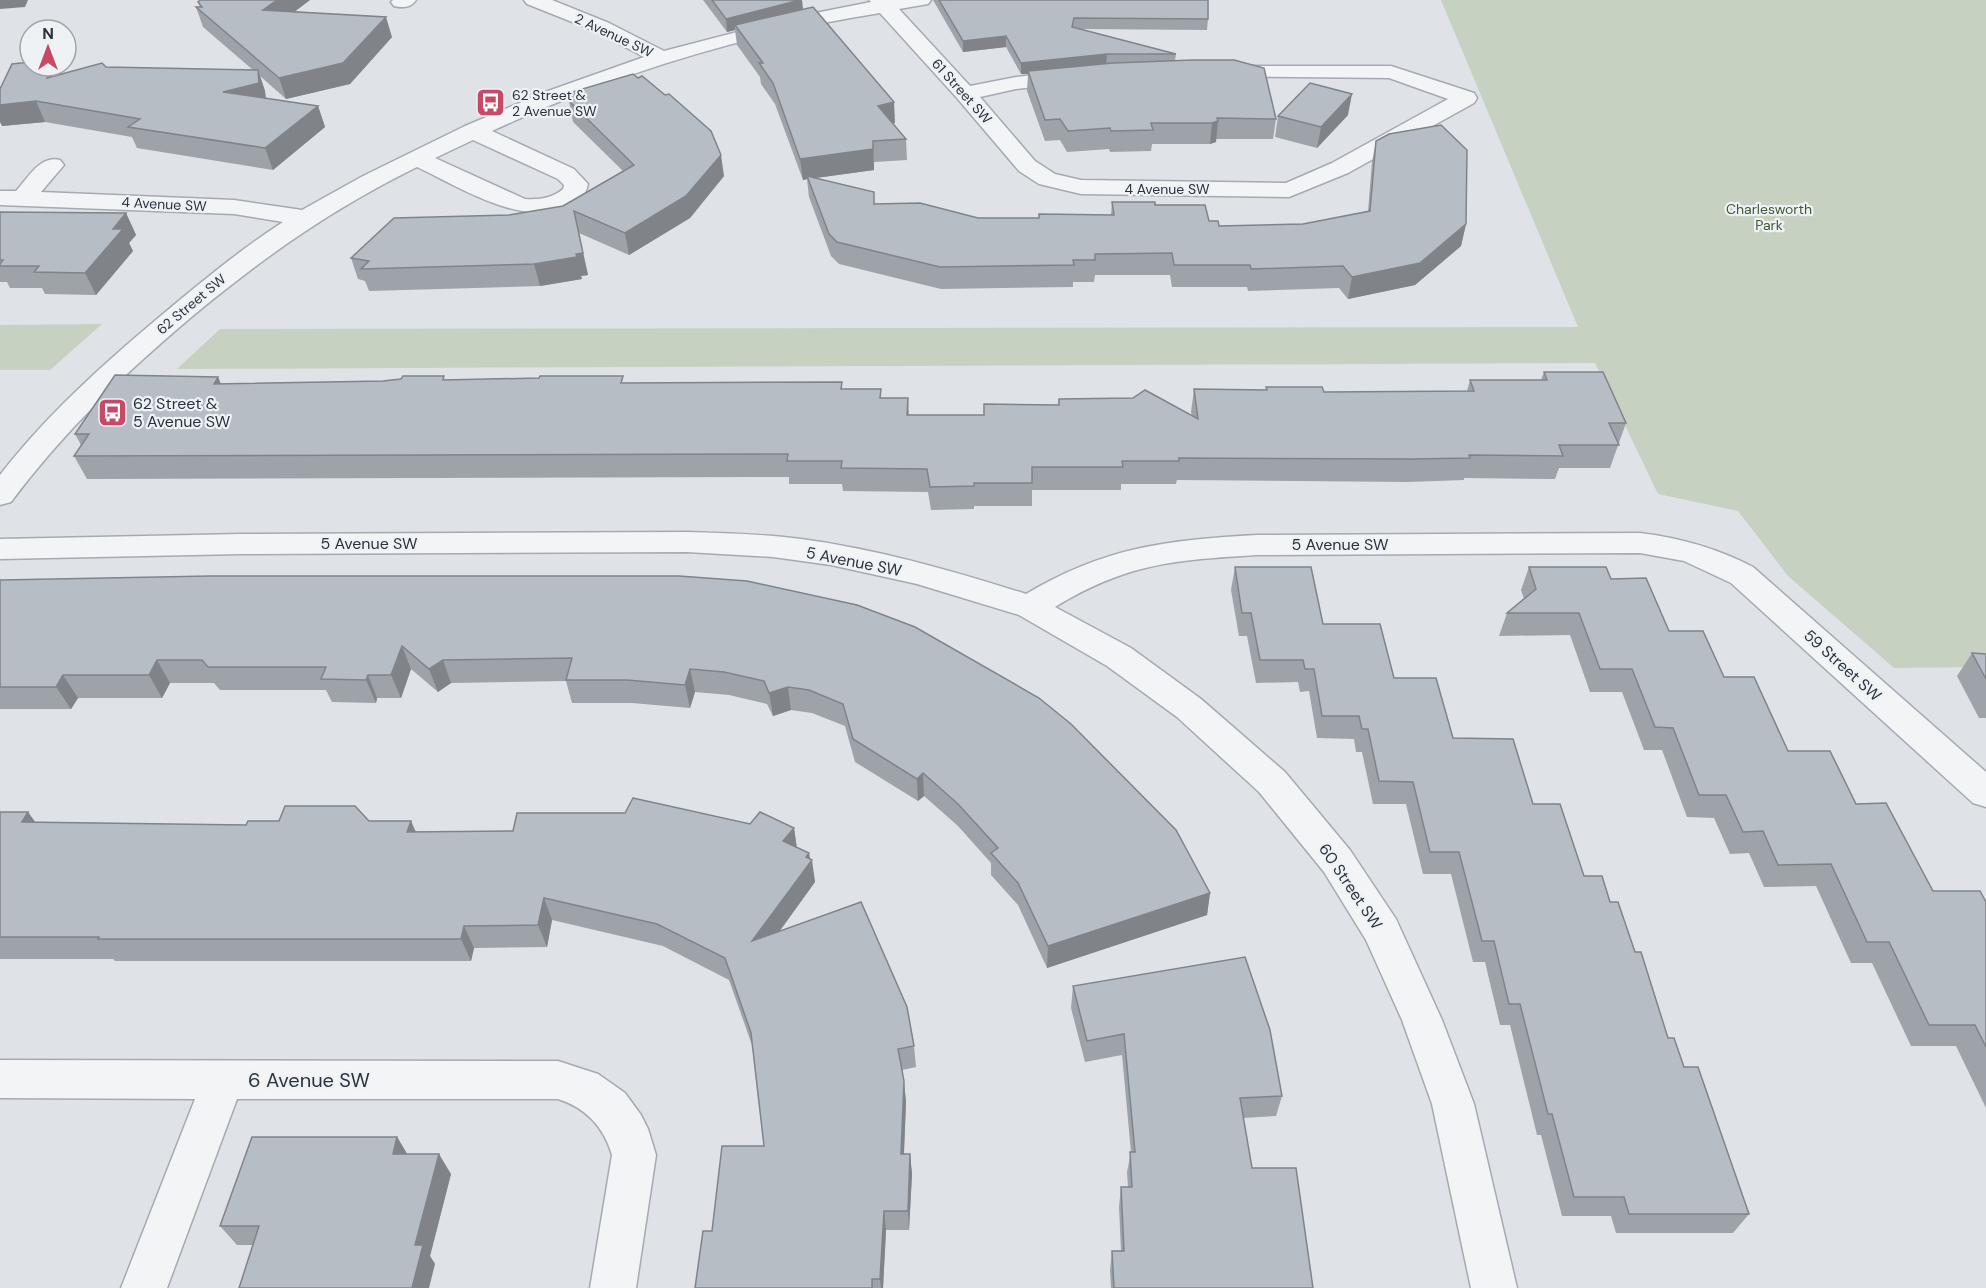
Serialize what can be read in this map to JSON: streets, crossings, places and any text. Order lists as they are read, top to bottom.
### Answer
{
  "streets": {
    "street": [
      "2 Avenue SW",
      "61 Street SW",
      "4 Avenue SW",
      "62 Street SW",
      "5 Avenue SW",
      "59 Street SW",
      "60 Street SW",
      "6 Avenue SW"
    ]
  },
  "crossings": [
    ["2 Avenue SW", "62 Street SW"],
    ["61 Street SW", "4 Avenue SW"],
    ["61 Street SW", "62 Street SW"],
    ["4 Avenue SW", "62 Street SW"],
    ["5 Avenue SW", "59 Street SW"],
    ["5 Avenue SW", "60 Street SW"]
  ],
  "parks": ["Charlesworth Park"],
  "places": {
    "bus stop": ["62 Street & 2 Avenue SW", "62 Street & 5 Avenue SW"]
  },
  "north": "top"
}
